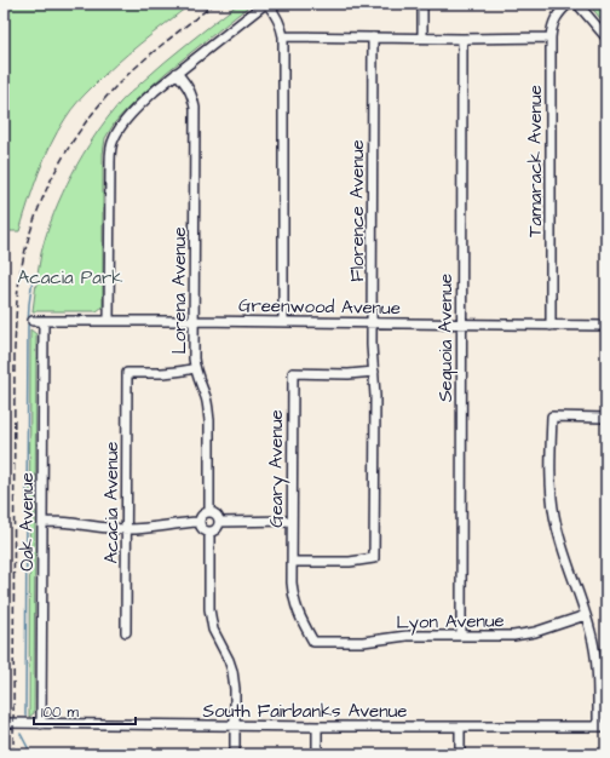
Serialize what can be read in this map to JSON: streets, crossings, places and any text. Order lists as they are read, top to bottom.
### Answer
{
  "streets": {
    "street": [
      "Tamarack Avenue",
      "Florence Avenue",
      "Lorena Avenue",
      "Greenwood Avenue",
      "Sequoia Avenue",
      "Geary Avenue",
      "Acacia Avenue",
      "Oak Avenue",
      "Lyon Avenue",
      "South Fairbanks Avenue"
    ]
  },
  "crossings": [
    ["Tamarack Avenue", "Greenwood Avenue"],
    ["Florence Avenue", "Greenwood Avenue"],
    ["Florence Avenue", "Geary Avenue"],
    ["Lorena Avenue", "Greenwood Avenue"],
    ["Lorena Avenue", "Acacia Avenue"],
    ["Greenwood Avenue", "Sequoia Avenue"],
    ["Greenwood Avenue", "Oak Avenue"],
    ["Sequoia Avenue", "Lyon Avenue"],
    ["Geary Avenue", "Lyon Avenue"],
    ["Oak Avenue", "South Fairbanks Avenue"]
  ],
  "parks": ["Acacia Park"],
  "scale_bar": "100 m"
}
